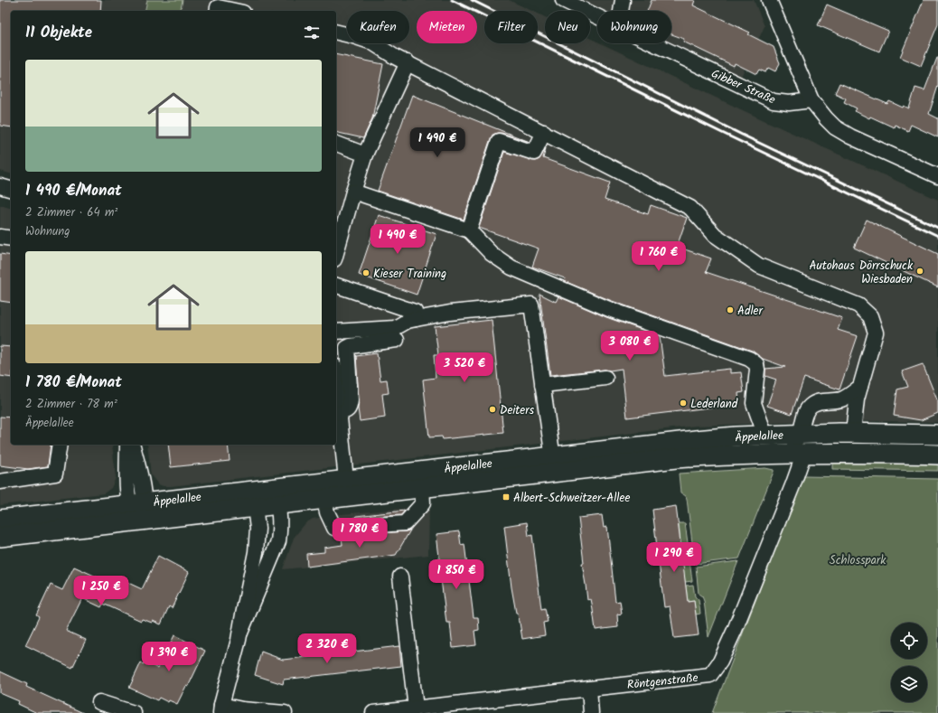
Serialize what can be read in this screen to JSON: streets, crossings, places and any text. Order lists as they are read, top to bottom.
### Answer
{
  "streets": {
    "main road": ["Äppelallee"],
    "street": ["Gibber Straße", "Röntgenstraße"]
  },
  "crossings": [
    ["Äppelallee", "Röntgenstraße"]
  ],
  "parks": ["Schlosspark"],
  "places": {
    "other": [
      "Autohaus Dörrschuck Wiesbaden",
      "Kieser Training",
      "Adler",
      "Lederland",
      "Deiters"
    ],
    "transit": ["Albert-Schweitzer-Allee"]
  },
  "page": {
    "chip": [
      "Kaufen",
      "Mieten",
      "Filter",
      "Neu",
      "Wohnung"
    ],
    "heading": "11 Objekte",
    "list": [
      {
        "name": "1 490 €/Monat",
        "note": "2 Zimmer · 64 m² · Wohnung"
      },
      {
        "name": "1 780 €/Monat",
        "note": "2 Zimmer · 78 m² · Äppelallee"
      }
    ],
    "price": [
      "1 490 €",
      "1 490 €",
      "1 760 €",
      "3 080 €",
      "3 520 €",
      "1 780 €",
      "1 290 €",
      "1 850 €",
      "1 250 €",
      "2 320 €",
      "1 390 €"
    ]
  }
}
